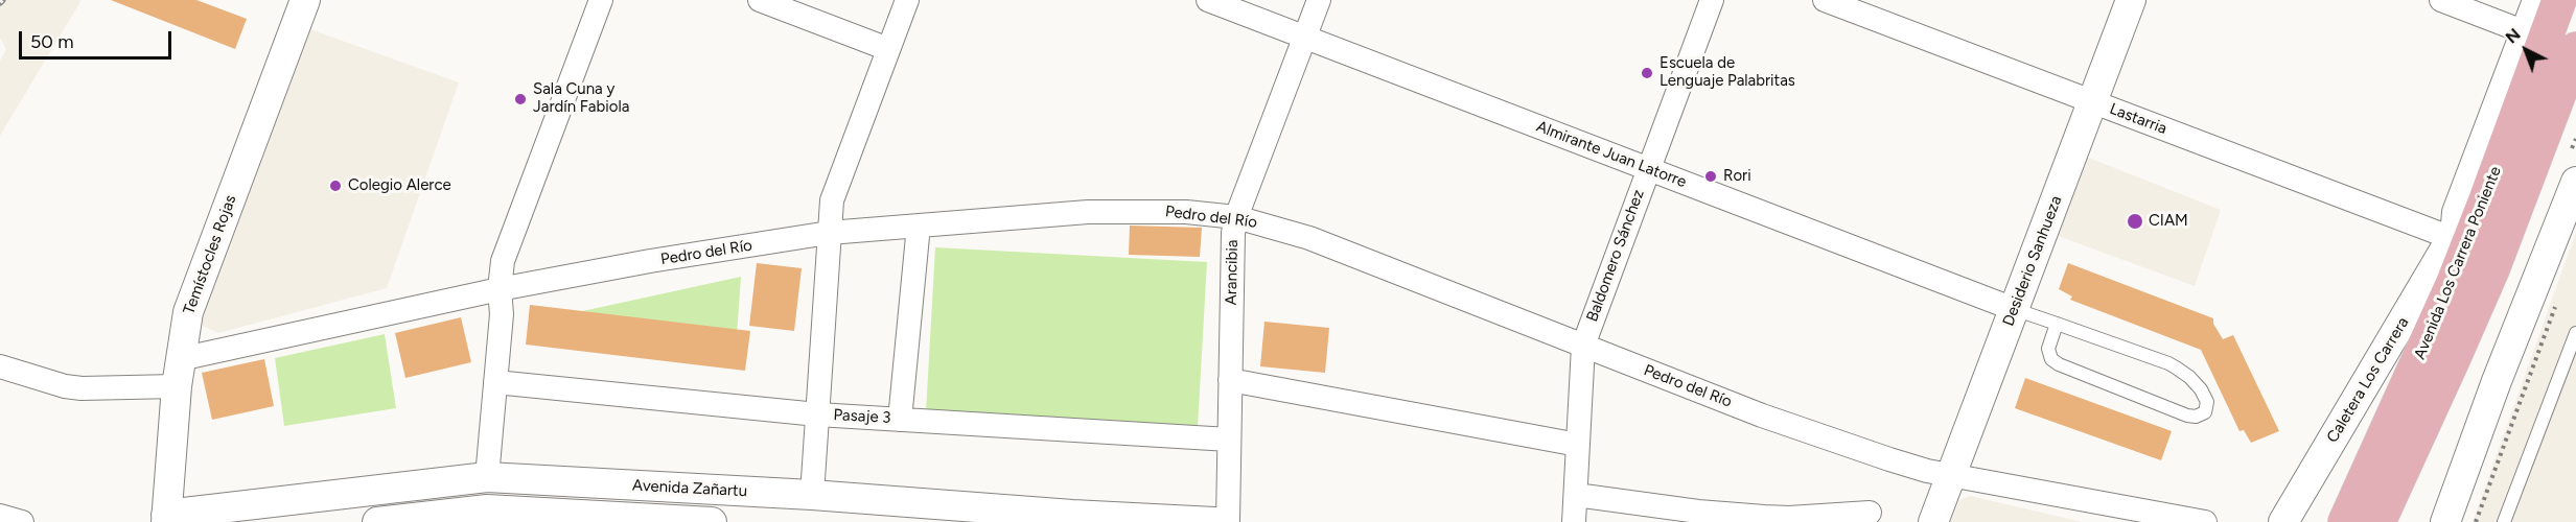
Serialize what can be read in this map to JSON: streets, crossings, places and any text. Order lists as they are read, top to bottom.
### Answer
{
  "streets": {
    "main road": ["Avenida Los Carrera Poniente"],
    "street": [
      "Lastarria",
      "Almirante Juan Latorre",
      "Pedro del Río",
      "Temístocles Rojas",
      "Baldomero Sánchez",
      "Desiderio Sanhueza",
      "Arancibia",
      "Caletera Los Carrera",
      "Pasaje 3",
      "Avenida Zañartu"
    ]
  },
  "crossings": [
    ["Lastarria", "Desiderio Sanhueza"],
    ["Lastarria", "Caletera Los Carrera"],
    ["Almirante Juan Latorre", "Baldomero Sánchez"],
    ["Almirante Juan Latorre", "Desiderio Sanhueza"],
    ["Almirante Juan Latorre", "Arancibia"],
    ["Pedro del Río", "Temístocles Rojas"],
    ["Pedro del Río", "Baldomero Sánchez"],
    ["Pedro del Río", "Desiderio Sanhueza"],
    ["Pedro del Río", "Arancibia"],
    ["Temístocles Rojas", "Avenida Zañartu"],
    ["Arancibia", "Pasaje 3"]
  ],
  "places": [
    "Escuela de Lenguaje Palabritas",
    "Sala Cuna y Jardín Fabiola",
    "Rori",
    "Colegio Alerce",
    "CIAM"
  ],
  "scale_bar": "50 m",
  "north": "top left"
}
